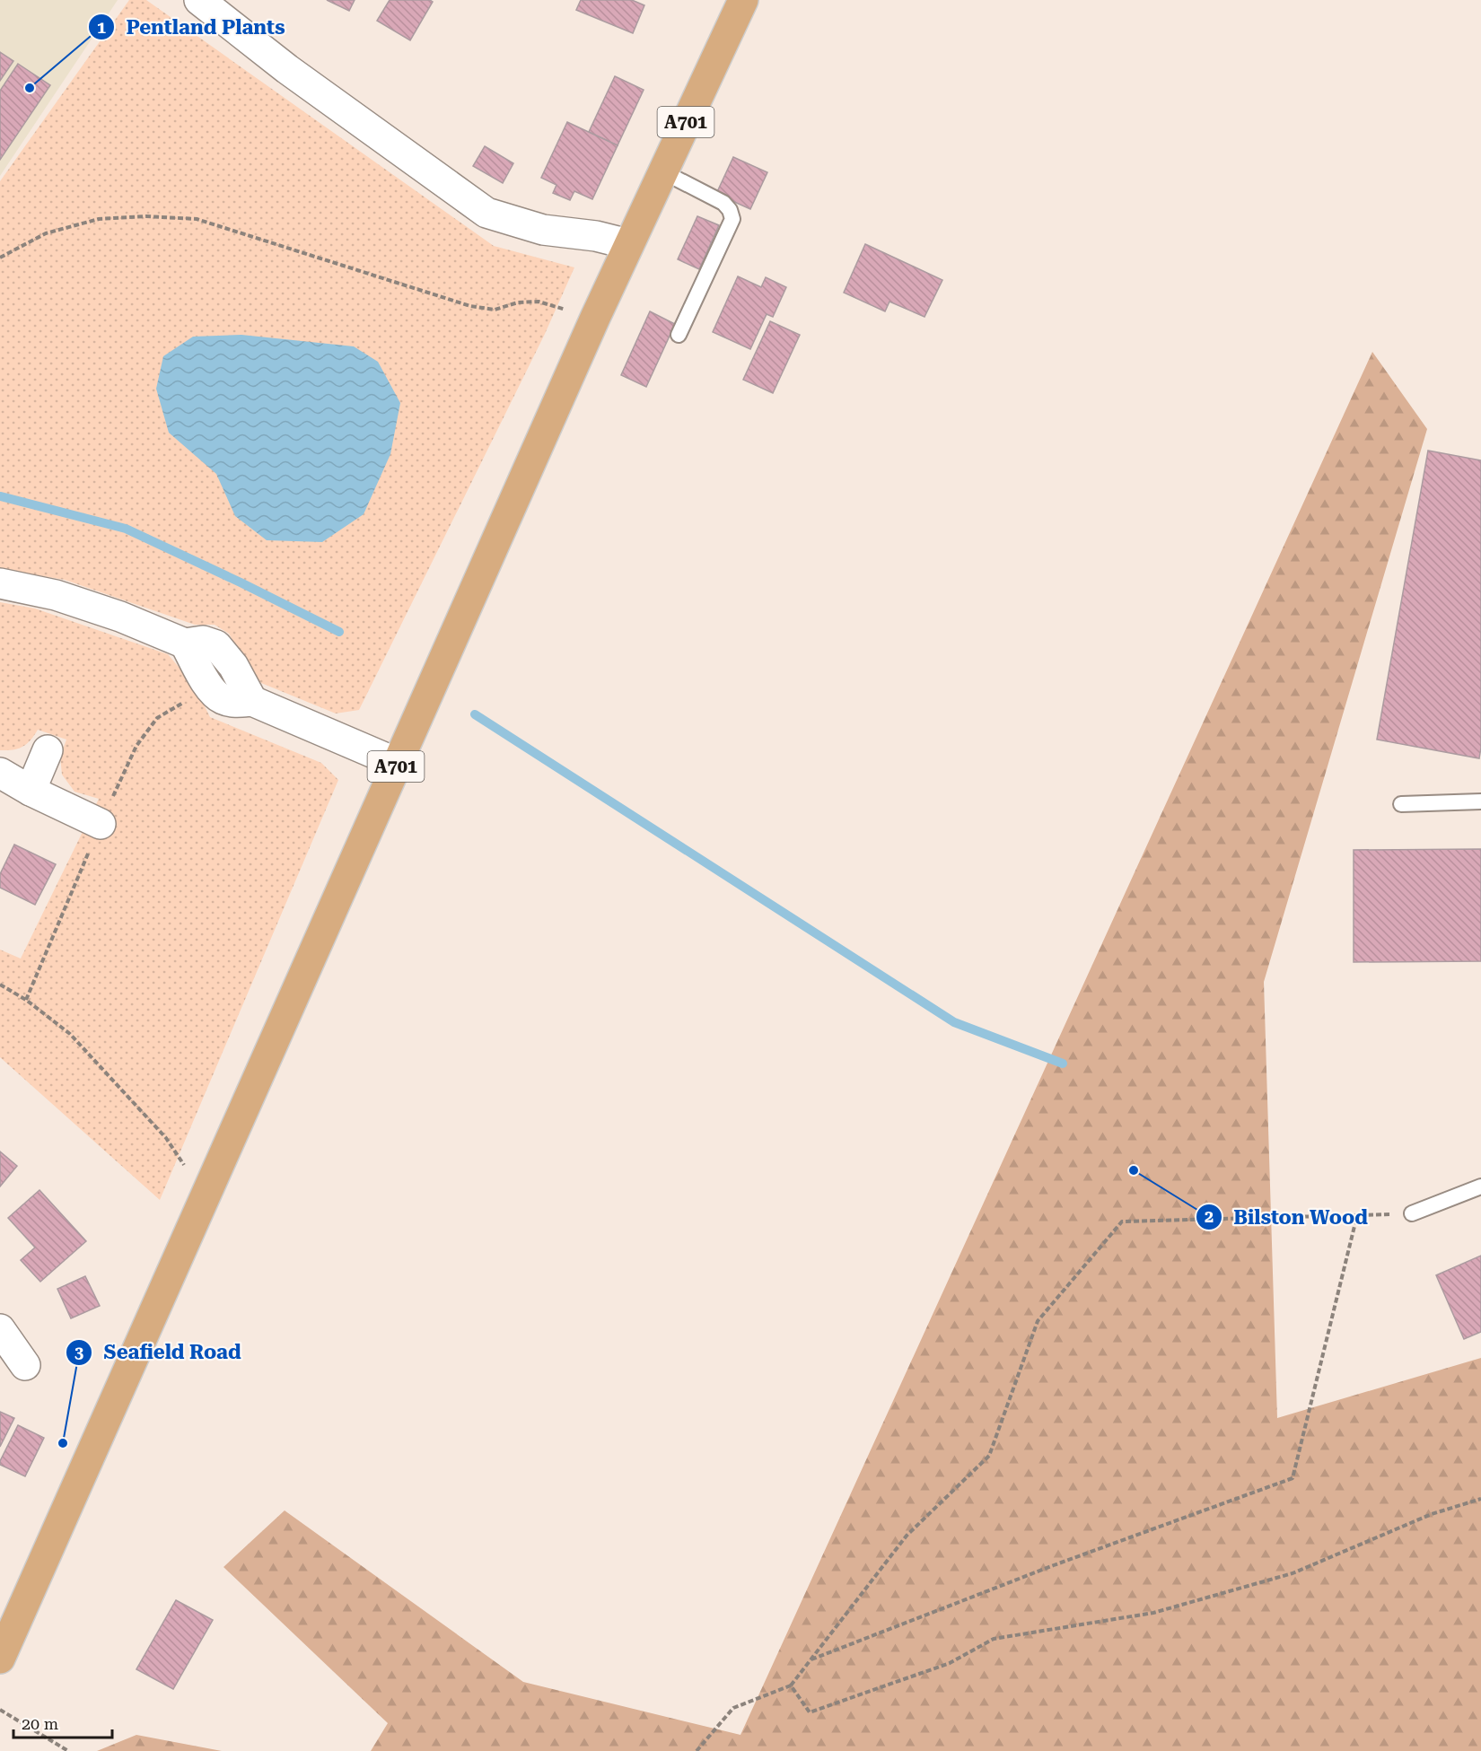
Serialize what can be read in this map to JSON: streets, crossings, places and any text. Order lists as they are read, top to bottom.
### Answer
{
  "streets": {
    "main road": ["A701"]
  },
  "places": ["Pentland Plants", "Bilston Wood", "Seafield Road"],
  "scale_bar": "20 m"
}
